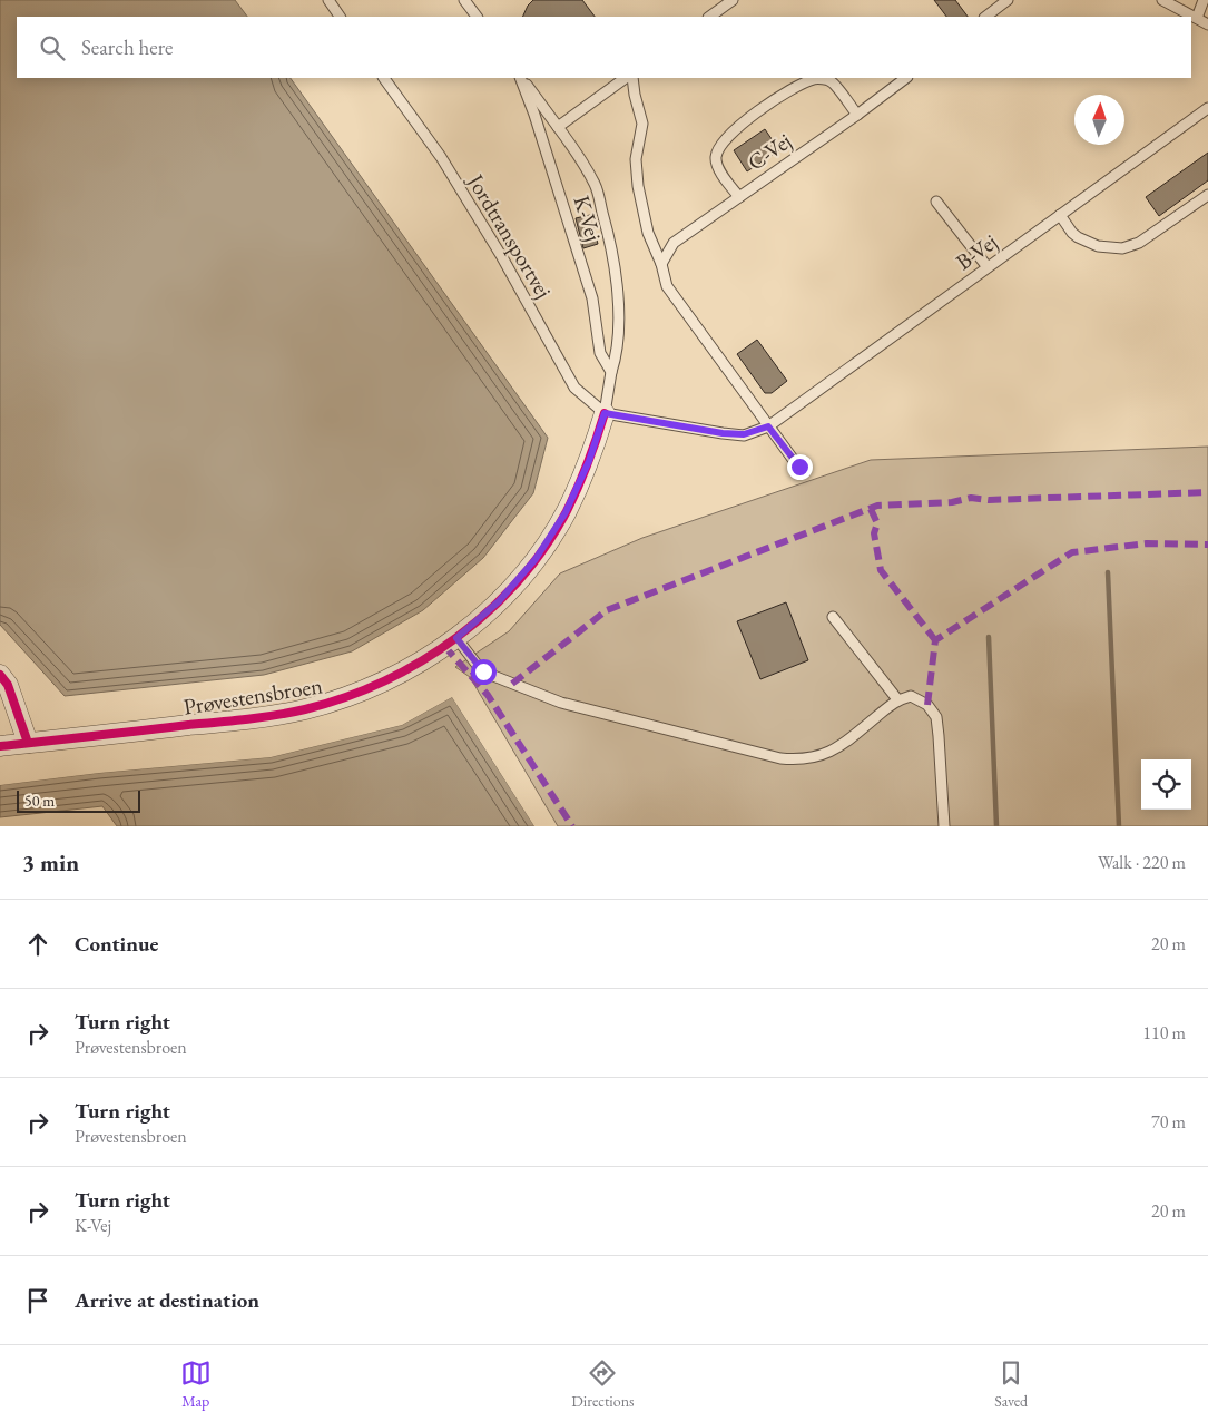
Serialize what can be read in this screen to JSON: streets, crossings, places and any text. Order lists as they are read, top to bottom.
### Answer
{
  "streets": {
    "street": ["Prøvestensbroen"],
    "lane": [
      "C-Vej",
      "K-Vej",
      "Jordtransportvej",
      "B-Vej"
    ]
  },
  "crossings": [
    ["K-Vej", "Jordtransportvej"],
    ["K-Vej", "Prøvestensbroen"],
    ["Jordtransportvej", "Prøvestensbroen"]
  ],
  "scale_bar": "50 m",
  "north": "top",
  "page": {
    "search": "Search here",
    "scale": "50 m",
    "heading": ["3 min", "Walk · 220 m"],
    "list": [
      ["Continue", "20 m"],
      ["Turn right", "Prøvestensbroen", "110 m"],
      ["Turn right", "Prøvestensbroen", "70 m"],
      ["Turn right", "K-Vej", "20 m"],
      "Arrive at destination"
    ],
    "nav": ["Map", "Directions", "Saved"]
  }
}
